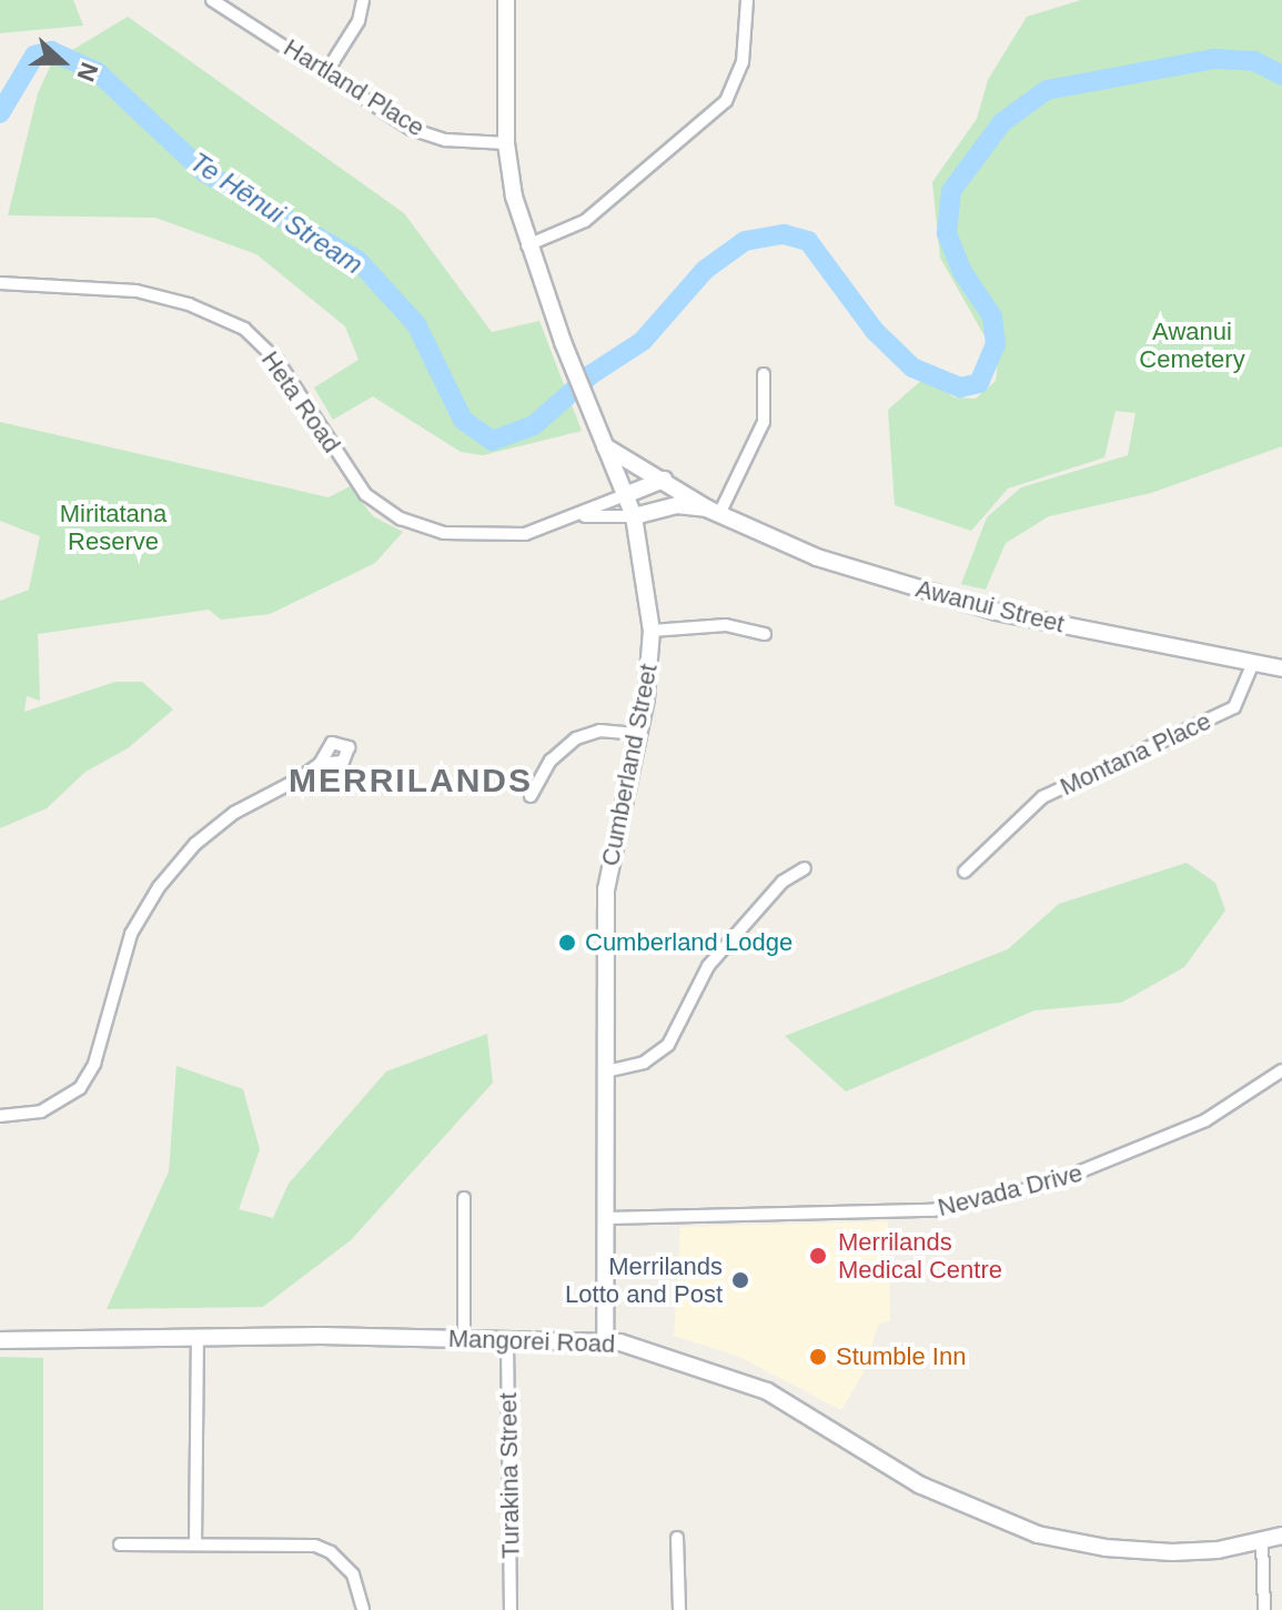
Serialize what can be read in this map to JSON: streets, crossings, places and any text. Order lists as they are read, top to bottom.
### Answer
{
  "streets": {
    "main road": ["Awanui Street", "Cumberland Street", "Mangorei Road"],
    "street": [
      "Hartland Place",
      "Heta Road",
      "Montana Place",
      "Nevada Drive",
      "Turakina Street"
    ]
  },
  "crossings": [
    ["Hartland Place", "Cumberland Street"],
    ["Heta Road", "Awanui Street"],
    ["Heta Road", "Cumberland Street"],
    ["Awanui Street", "Montana Place"],
    ["Awanui Street", "Cumberland Street"],
    ["Cumberland Street", "Nevada Drive"],
    ["Cumberland Street", "Mangorei Road"],
    ["Mangorei Road", "Turakina Street"]
  ],
  "districts": ["MERRILANDS"],
  "water": ["Te Hēnui Stream"],
  "parks": ["Awanui Cemetery", "Miritatana Reserve"],
  "places": [
    "Cumberland Lodge",
    "Merrilands Medical Centre",
    "Merrilands Lotto and Post",
    "Stumble Inn"
  ],
  "north": "right"
}
